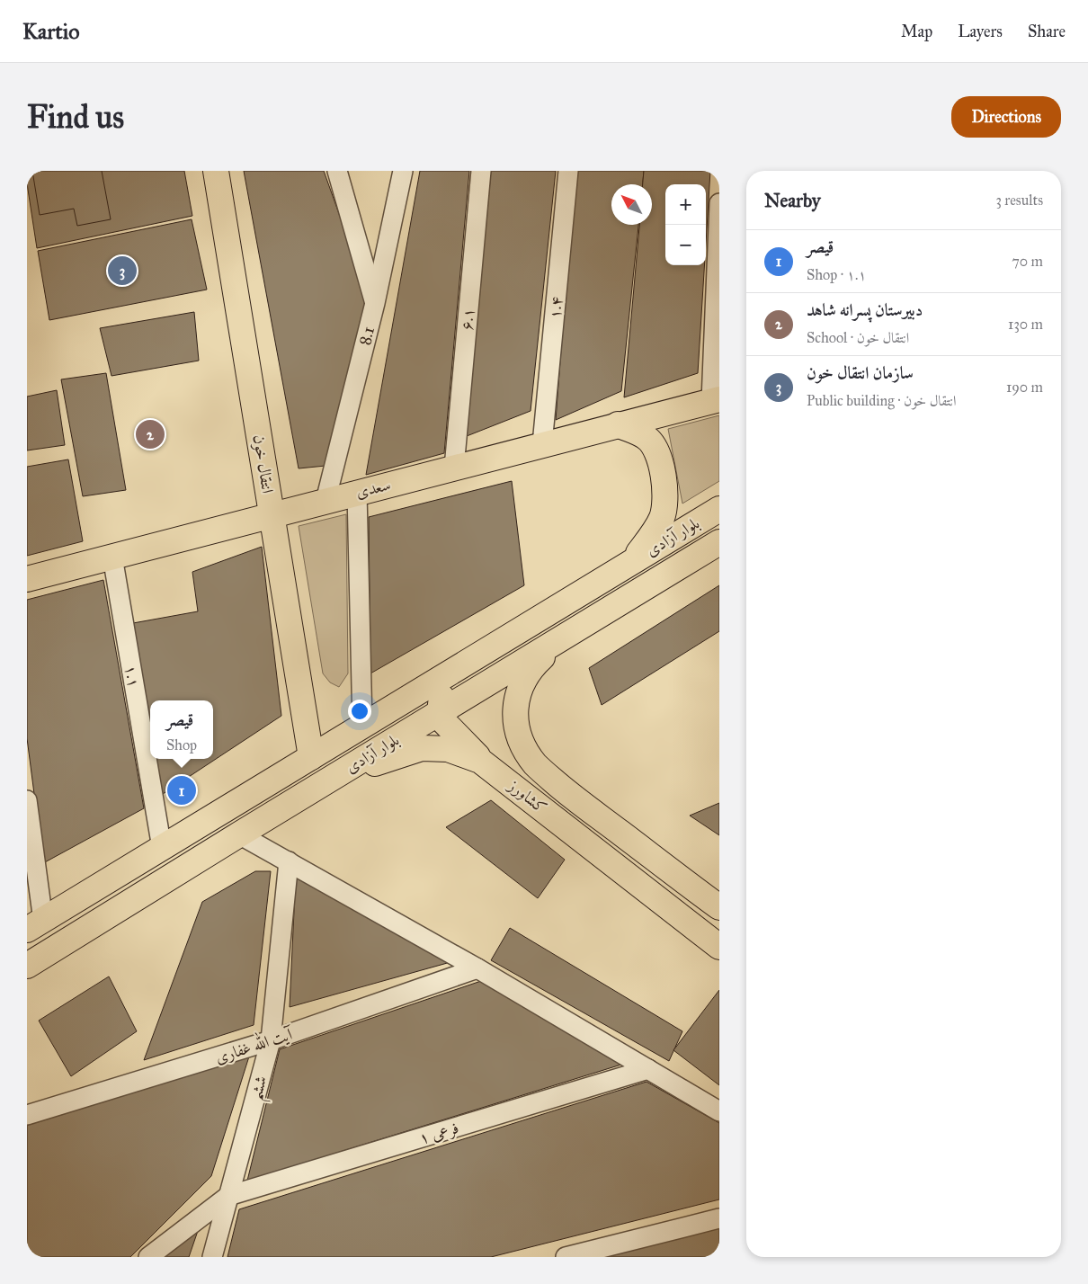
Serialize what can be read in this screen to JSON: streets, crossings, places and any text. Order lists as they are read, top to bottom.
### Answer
{
  "streets": {
    "main road": [
      "انتقال خون",
      "سعدی",
      "بلوار آزادی",
      "کشاورز"
    ],
    "street": [
      "۱.۴",
      "۶.۱",
      "8.1",
      "۱.۱",
      "آیت الله غفاری",
      "ششم",
      "فرعی ۱"
    ]
  },
  "crossings": [
    ["۱.۴", "سعدی"],
    ["۶.۱", "سعدی"],
    ["8.1", "سعدی"],
    ["انتقال خون", "سعدی"],
    ["انتقال خون", "بلوار آزادی"],
    ["سعدی", "۱.۱"],
    ["بلوار آزادی", "۱.۱"],
    ["بلوار آزادی", "کشاورز"],
    ["آیت الله غفاری", "ششم"],
    ["ششم", "فرعی ۱"]
  ],
  "north": "top left",
  "page": {
    "header": "Kartio",
    "nav": ["Map", "Layers", "Share"],
    "buttons": "Directions",
    "title": "Find us",
    "heading": ["Nearby", "3 results"],
    "map_buttons": ["+", "−"],
    "list": [
      {
        "mark": "1",
        "name": "قیصر",
        "note": "Shop · ۱.۱",
        "value": "70 m"
      },
      {
        "mark": "2",
        "name": "دبیرستان پسرانه شاهد",
        "note": "School · انتقال خون",
        "value": "130 m"
      },
      {
        "mark": "3",
        "name": "سازمان انتقال خون",
        "note": "Public building · انتقال خون",
        "value": "190 m"
      }
    ],
    "pins": ["3", "2", "1"],
    "popup": ["قیصر", "Shop"]
  }
}
